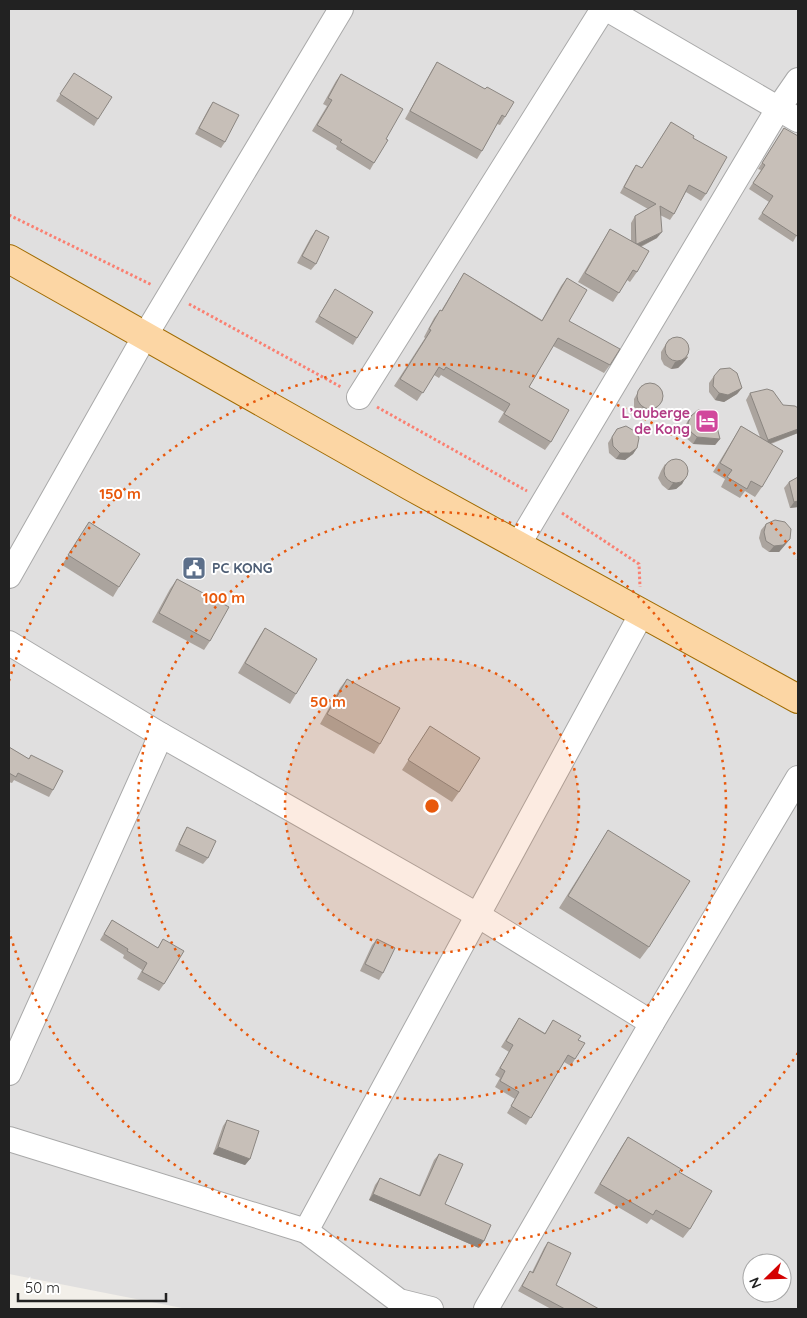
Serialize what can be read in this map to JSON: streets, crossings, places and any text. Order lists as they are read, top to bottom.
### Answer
{
  "places": {
    "hotel": ["L’auberge de Kong"],
    "public building": ["PC KONG"]
  },
  "scale_bar": "50 m",
  "north": "bottom left",
  "rings": ["150 m", "100 m", "50 m"]
}
